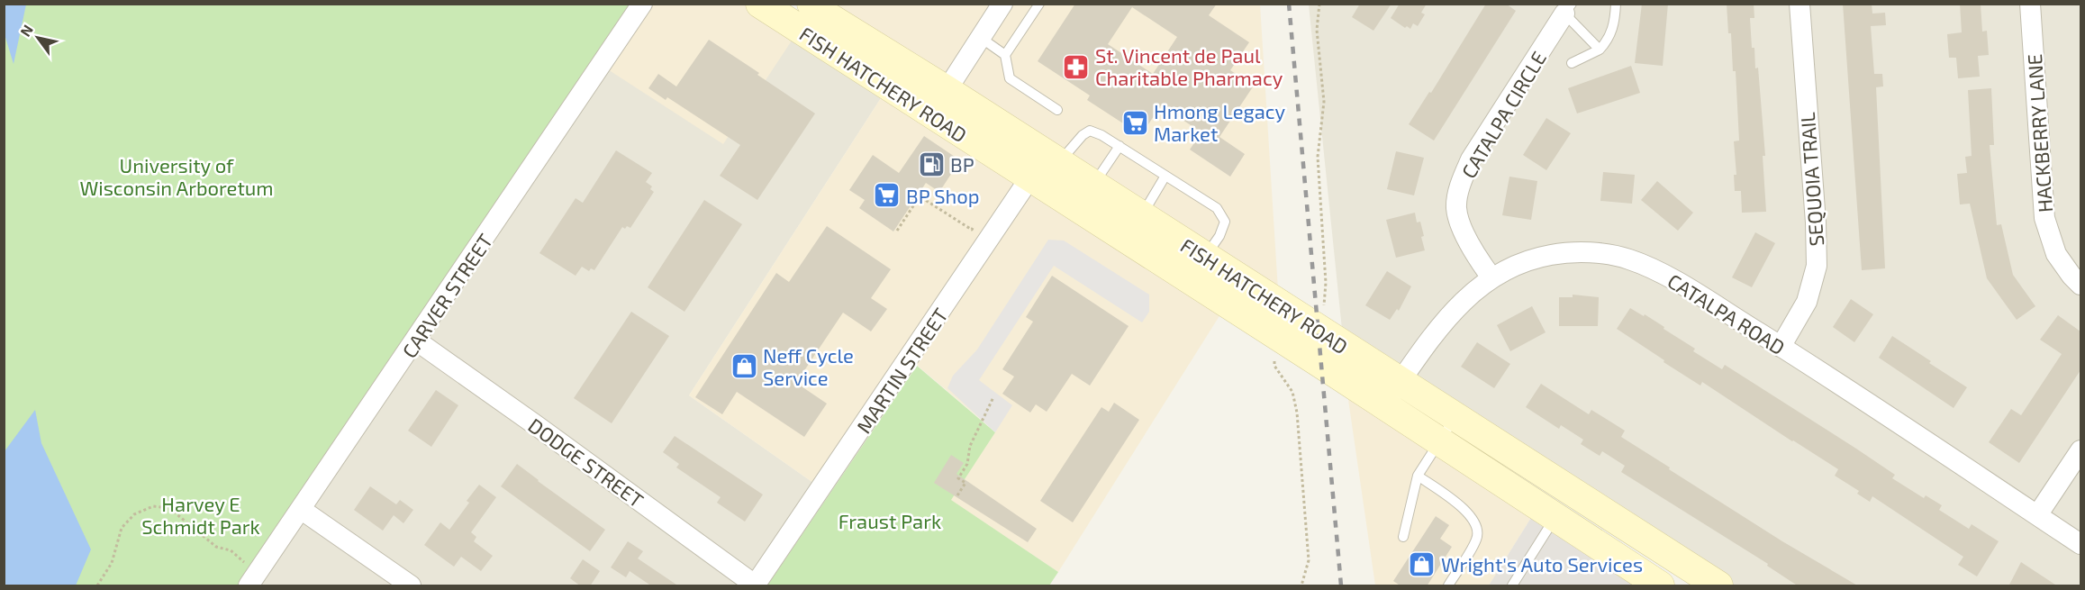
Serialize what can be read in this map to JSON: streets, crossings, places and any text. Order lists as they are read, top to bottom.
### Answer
{
  "streets": {
    "main road": ["FISH HATCHERY ROAD"],
    "street": [
      "CATALPA CIRCLE",
      "HACKBERRY LANE",
      "SEQUOIA TRAIL",
      "CARVER STREET",
      "CATALPA ROAD",
      "MARTIN STREET",
      "DODGE STREET"
    ]
  },
  "crossings": [
    ["FISH HATCHERY ROAD", "CATALPA ROAD"],
    ["FISH HATCHERY ROAD", "MARTIN STREET"],
    ["CATALPA CIRCLE", "CATALPA ROAD"],
    ["SEQUOIA TRAIL", "CATALPA ROAD"],
    ["CARVER STREET", "DODGE STREET"],
    ["MARTIN STREET", "DODGE STREET"]
  ],
  "parks": ["University of Wisconsin Arboretum", "Harvey E Schmidt Park", "Fraust Park"],
  "places": {
    "pharmacy": ["St. Vincent de Paul Charitable Pharmacy"],
    "supermarket": ["Hmong Legacy Market", "BP Shop"],
    "fuel station": ["BP"],
    "shop": ["Neff Cycle Service", "Wright's Auto Services"]
  },
  "north": "top left"
}
